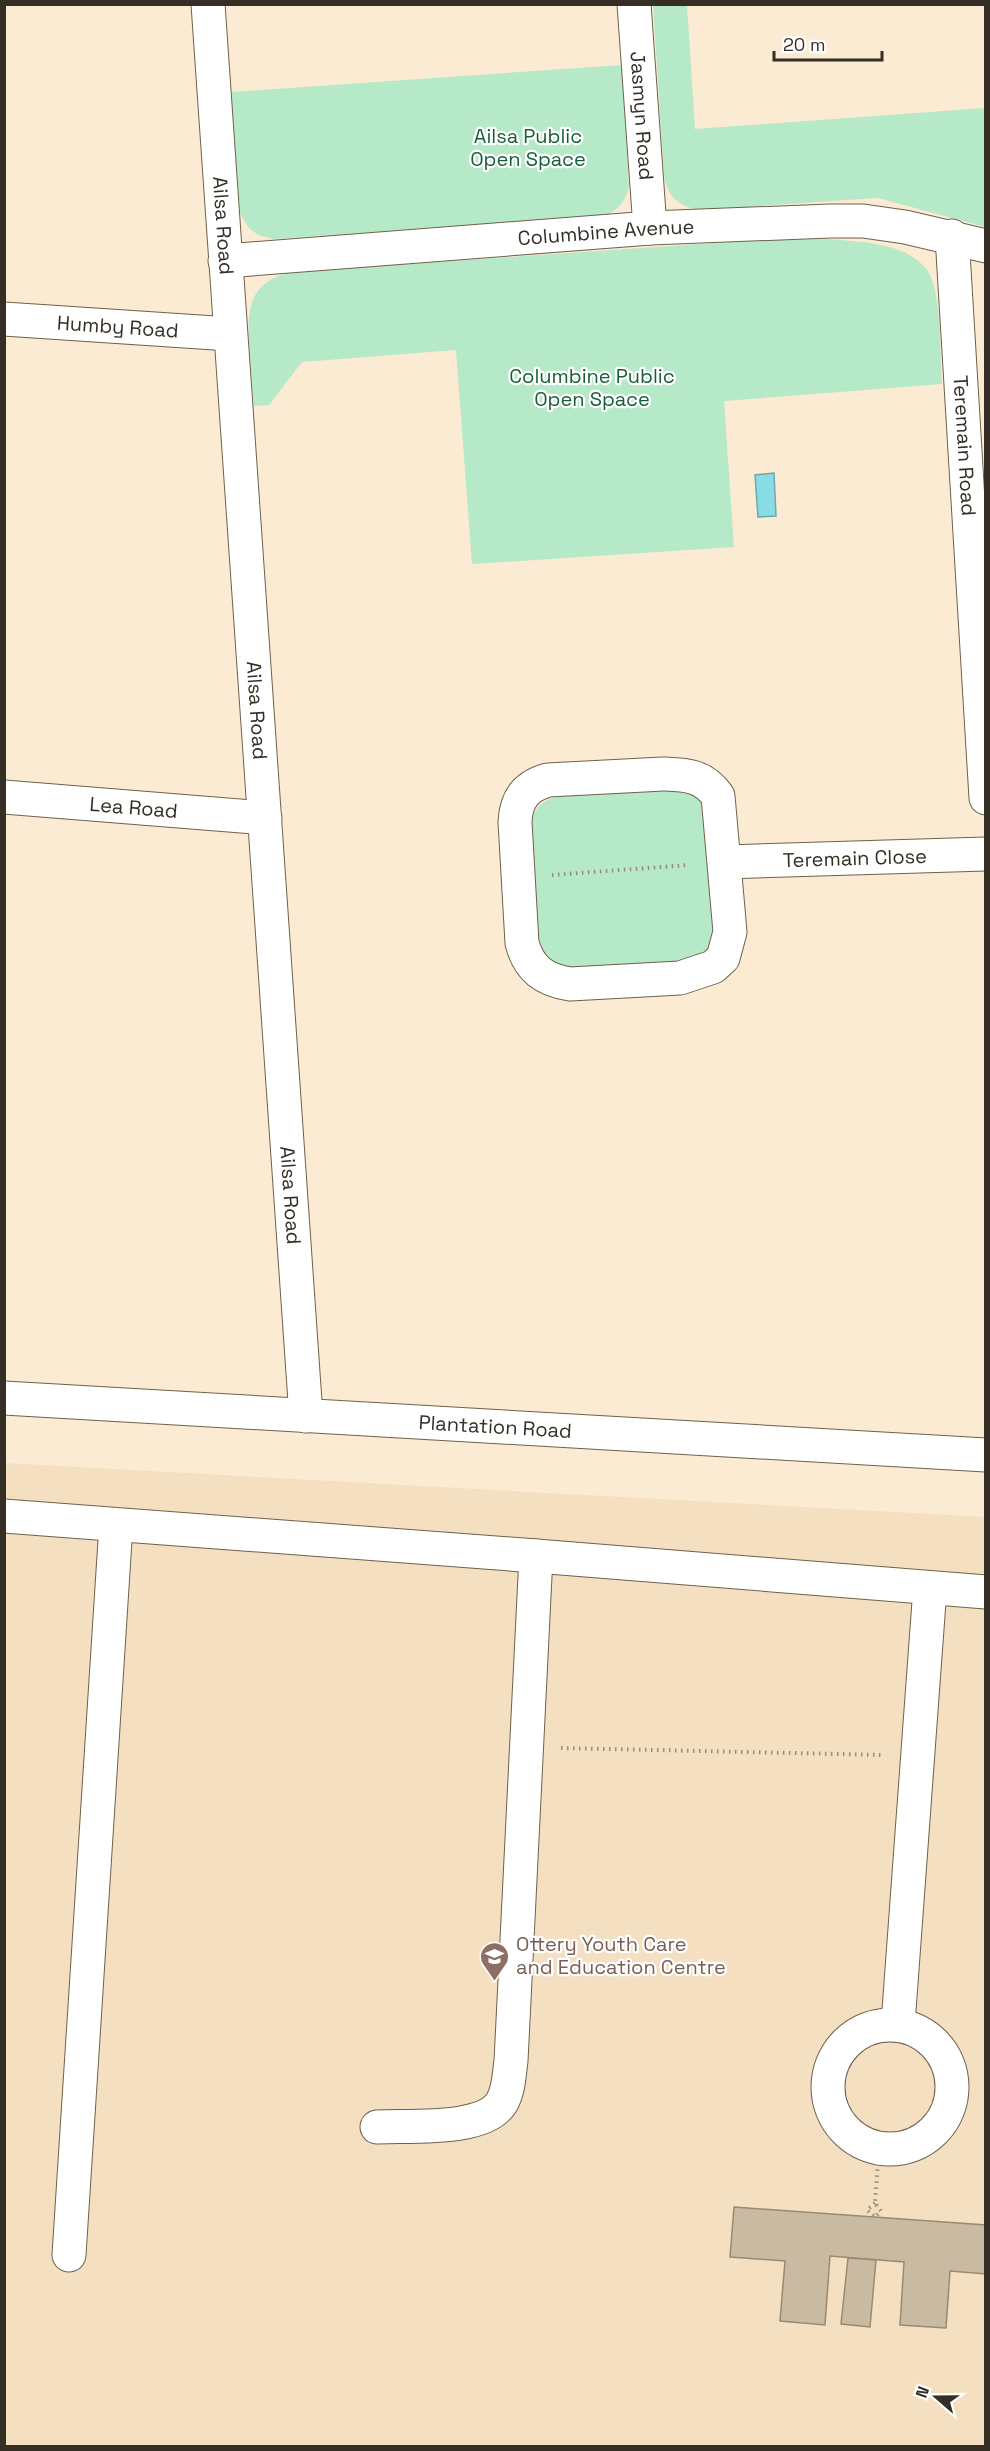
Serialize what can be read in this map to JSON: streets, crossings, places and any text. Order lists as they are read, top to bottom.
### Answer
{
  "streets": {
    "street": [
      "Jasmyn Road",
      "Ailsa Road",
      "Columbine Avenue",
      "Humby Road",
      "Teremain Road",
      "Lea Road",
      "Teremain Close",
      "Plantation Road"
    ]
  },
  "crossings": [
    ["Jasmyn Road", "Columbine Avenue"],
    ["Ailsa Road", "Columbine Avenue"],
    ["Ailsa Road", "Humby Road"],
    ["Ailsa Road", "Lea Road"],
    ["Ailsa Road", "Plantation Road"],
    ["Columbine Avenue", "Teremain Road"]
  ],
  "parks": ["Ailsa Public Open Space", "Columbine Public Open Space"],
  "places": {
    "school or university": ["Ottery Youth Care and Education Centre"]
  },
  "scale_bar": "20 m",
  "north": "left"
}
